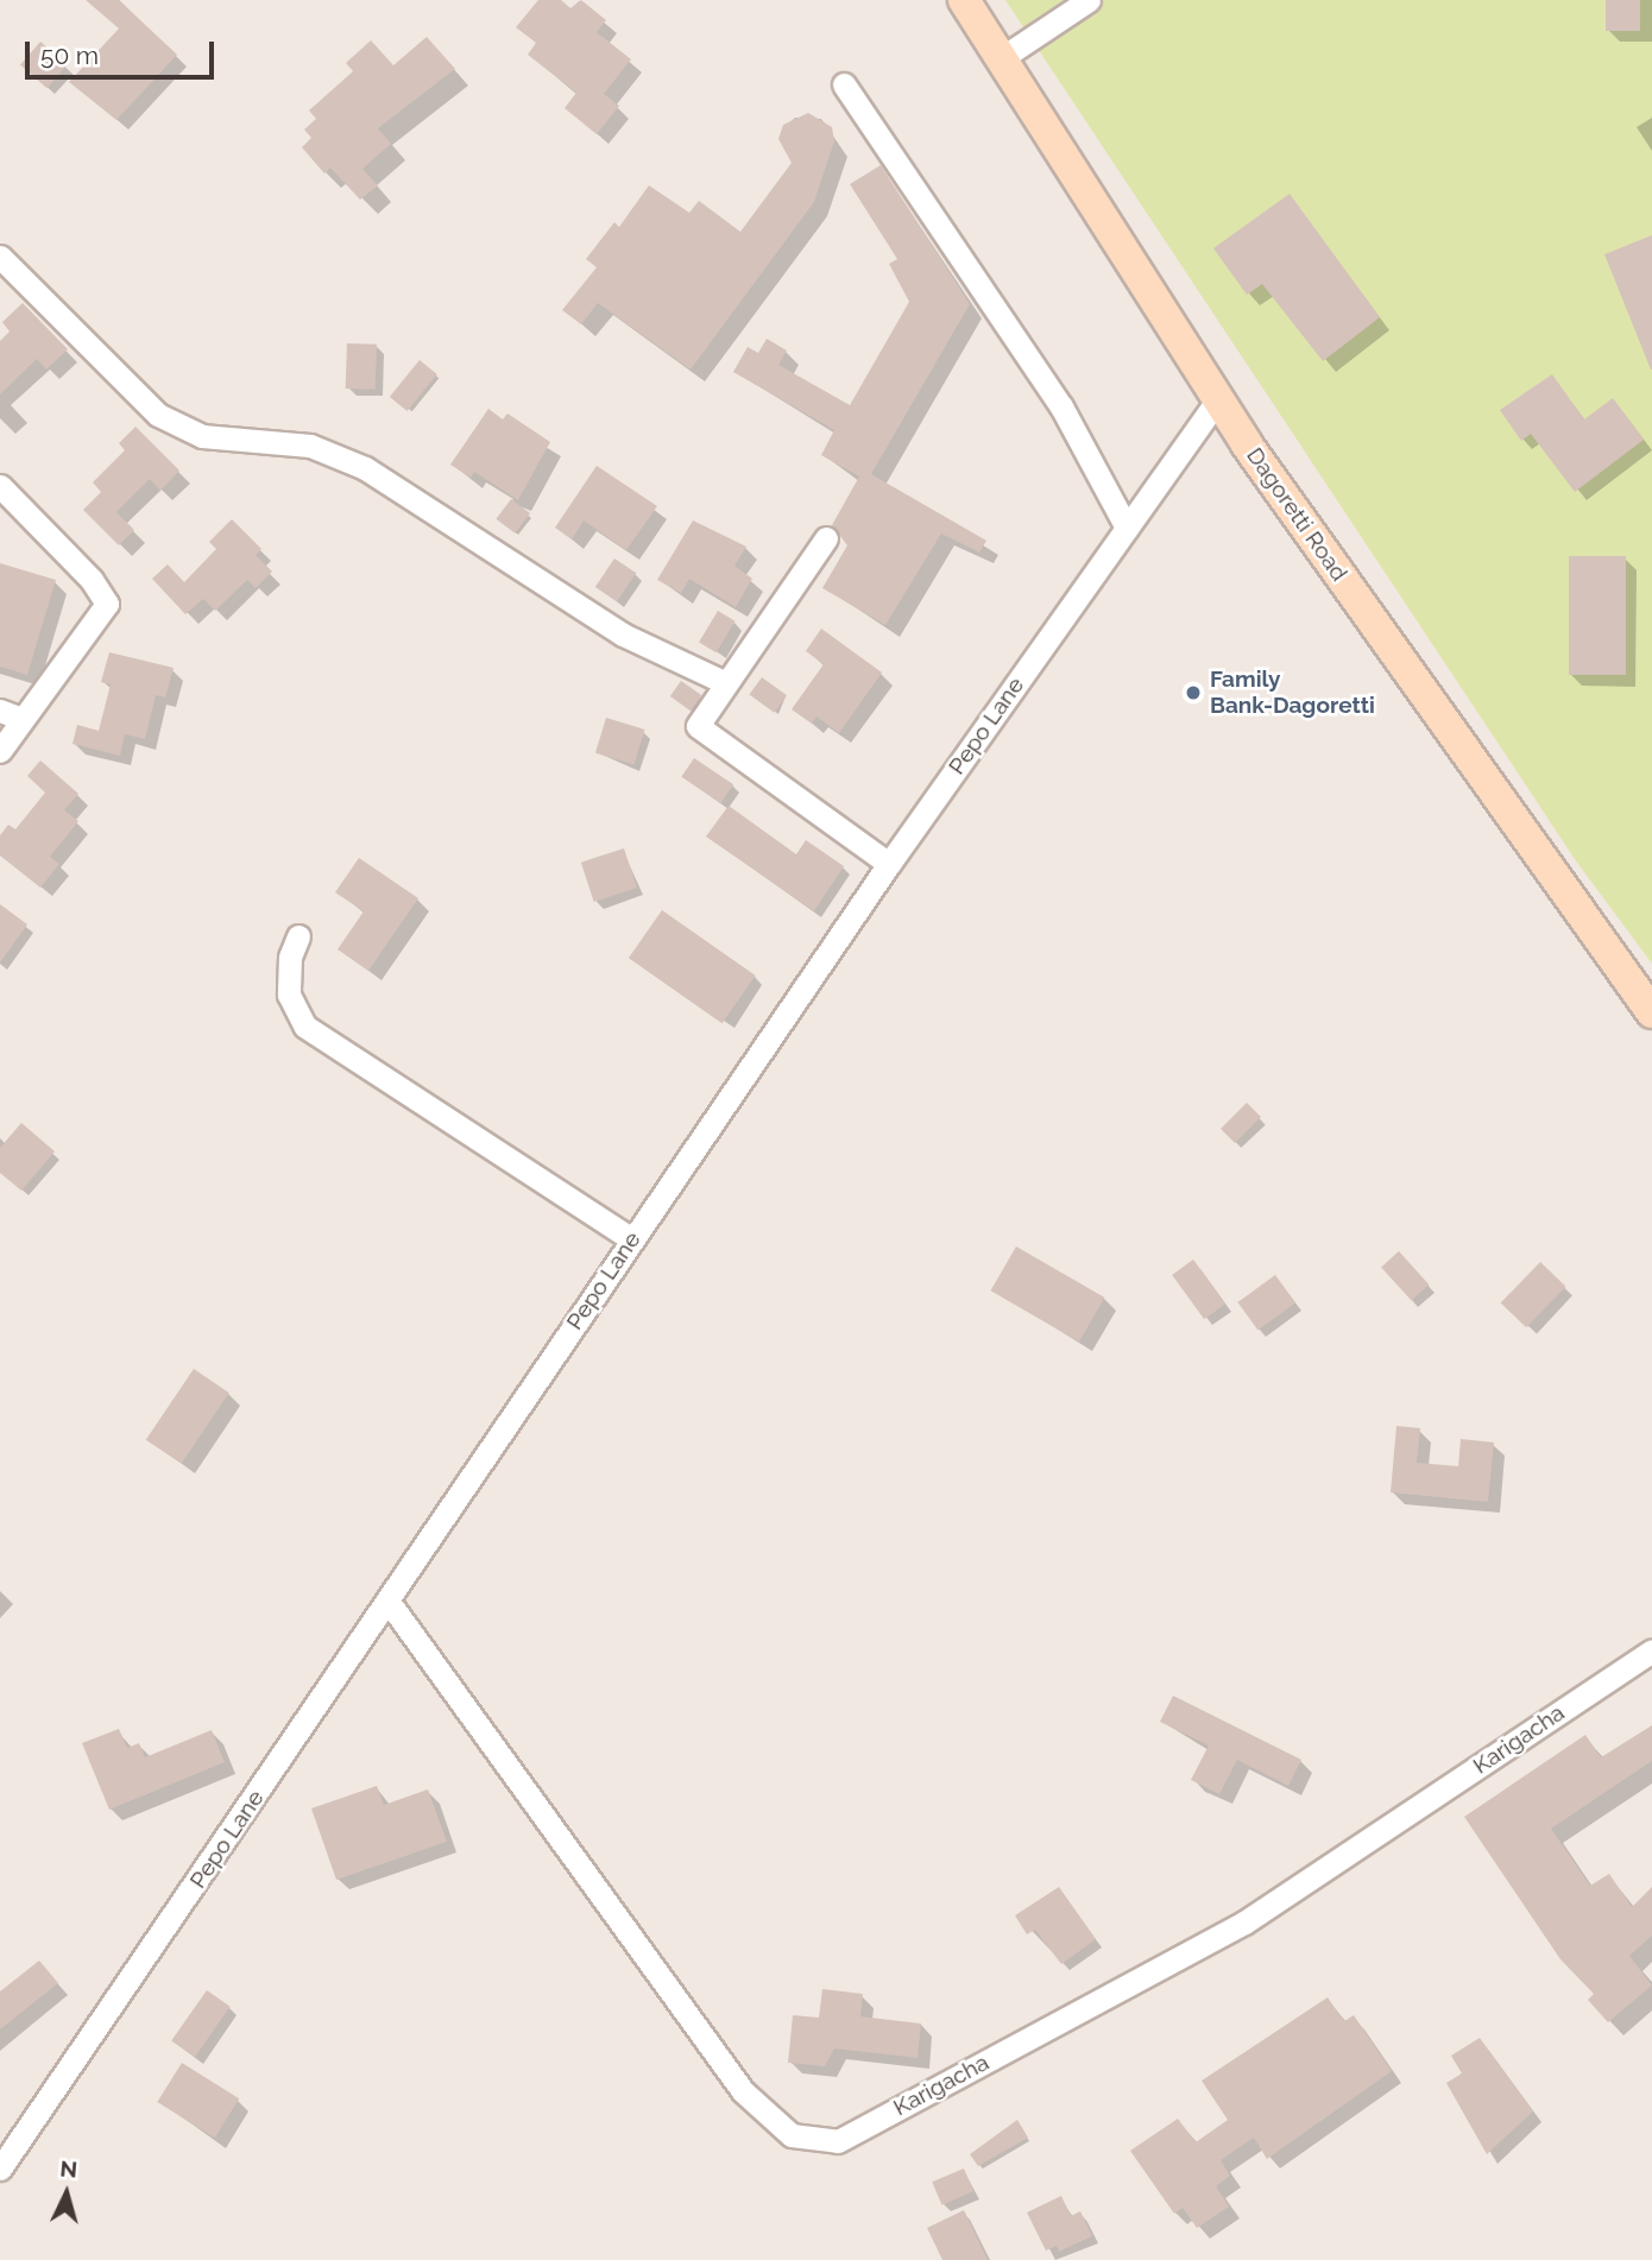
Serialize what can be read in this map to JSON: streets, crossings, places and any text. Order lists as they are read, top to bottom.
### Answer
{
  "streets": {
    "main road": ["Dagoretti Road"],
    "street": ["Pepo Lane", "Karigacha"]
  },
  "crossings": [
    ["Dagoretti Road", "Pepo Lane"],
    ["Pepo Lane", "Karigacha"]
  ],
  "places": ["Family Bank-Dagoretti"],
  "scale_bar": "50 m",
  "north": "top"
}
